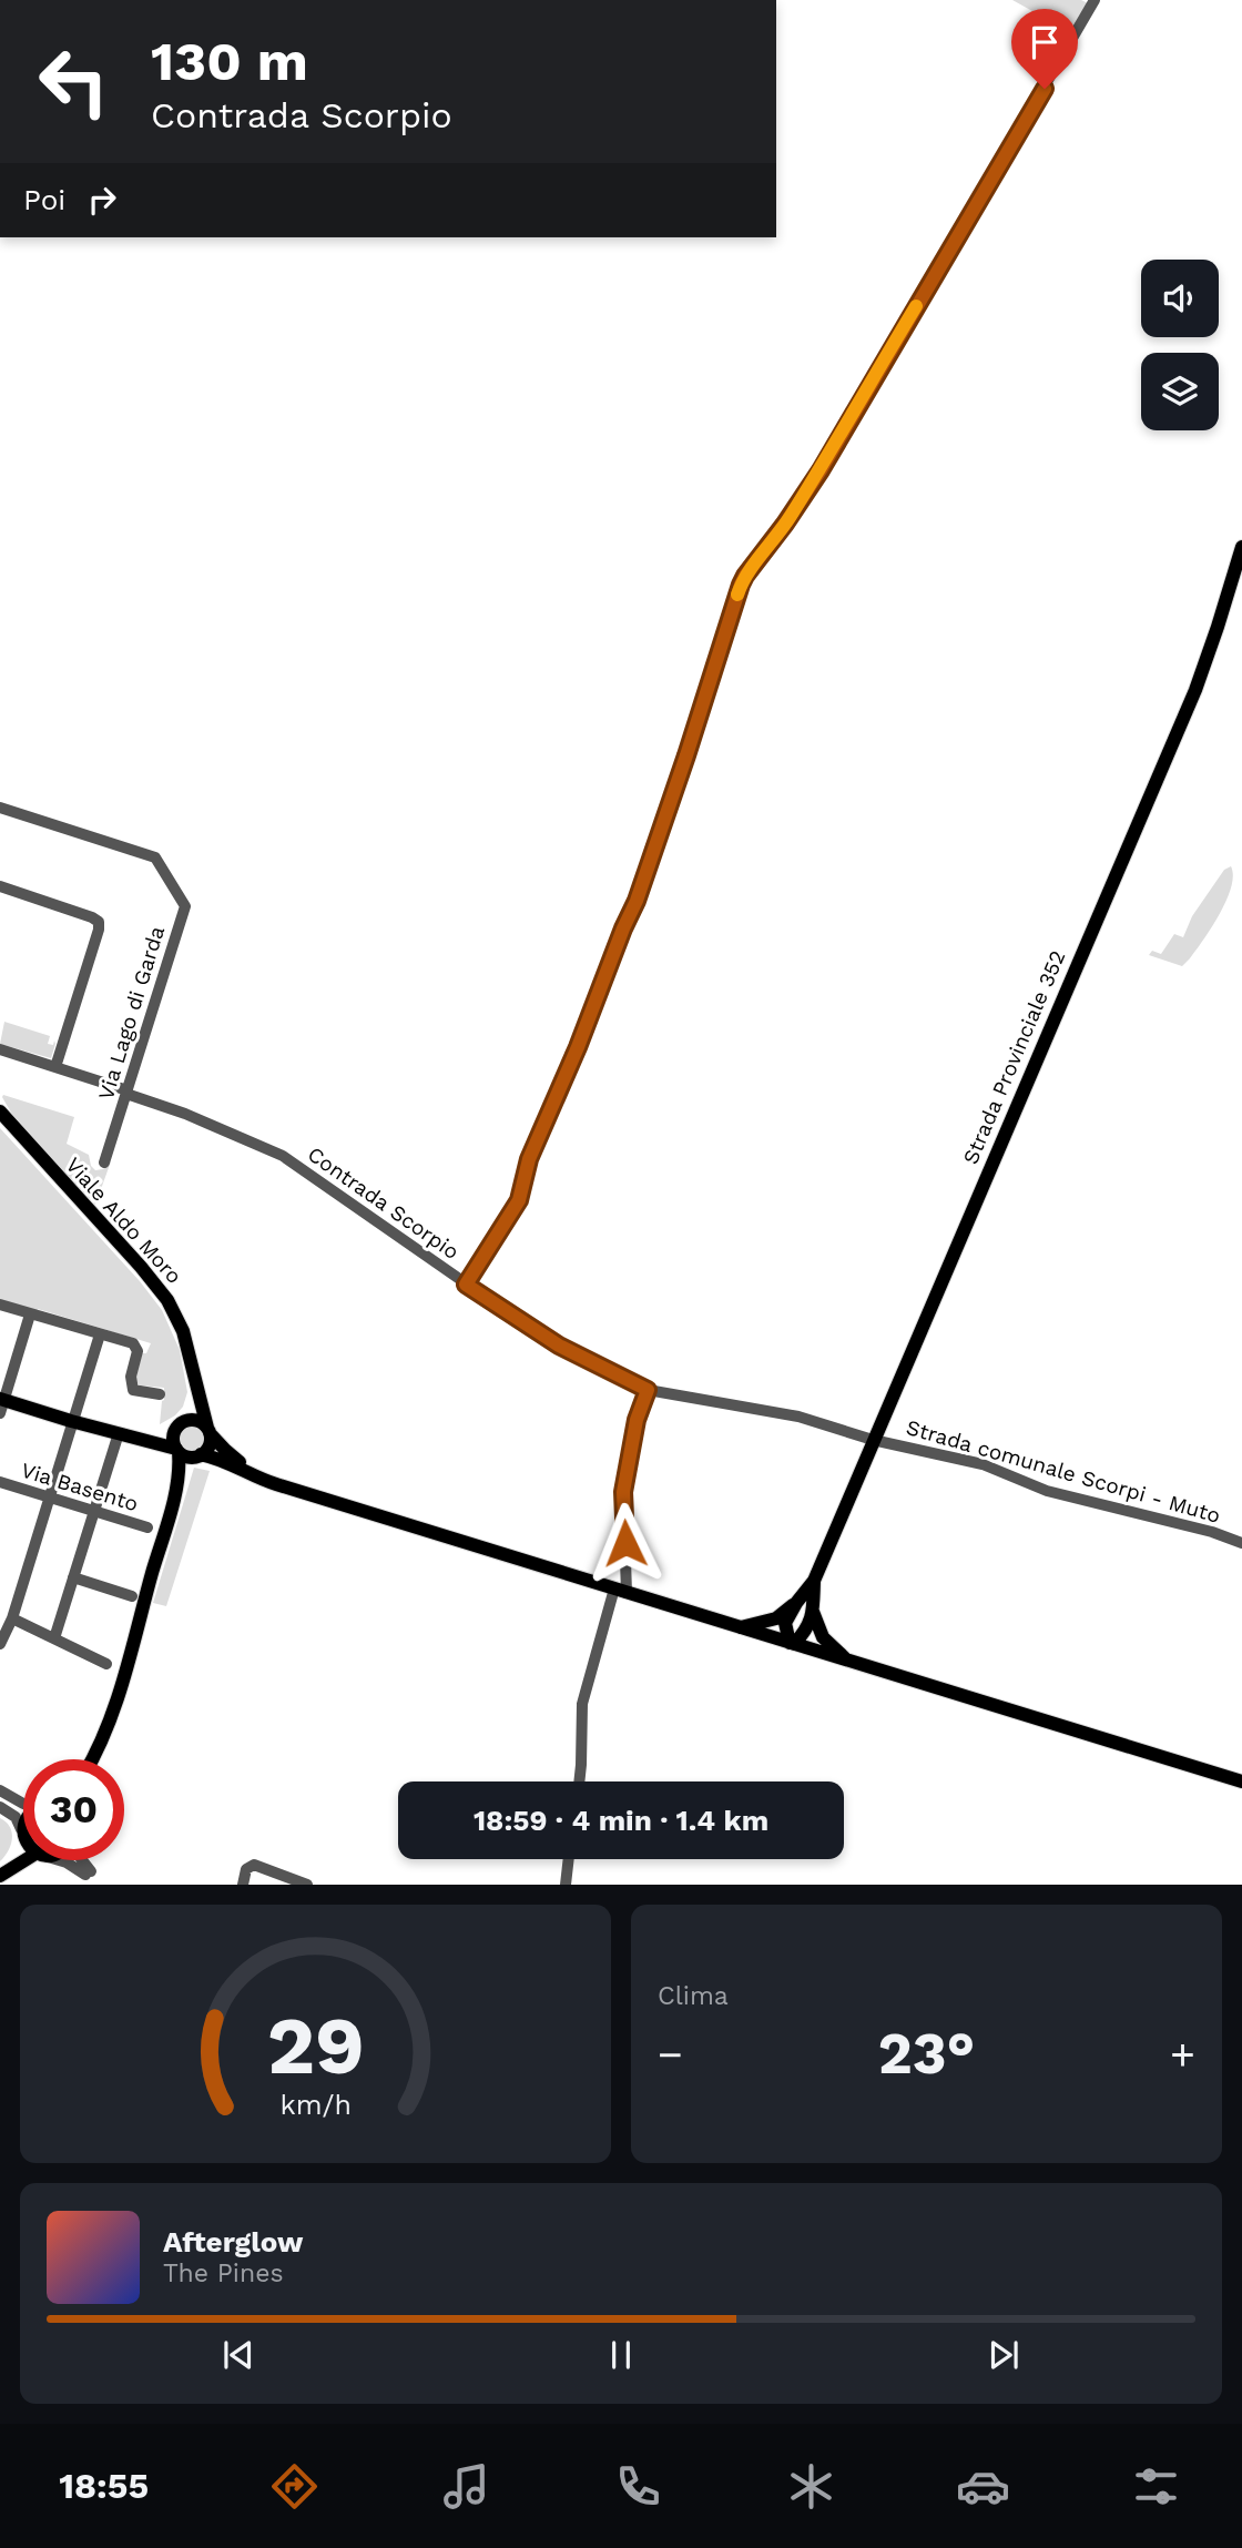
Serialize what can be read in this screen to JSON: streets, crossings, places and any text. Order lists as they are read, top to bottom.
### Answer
{
  "streets": {
    "main road": ["Strada Provinciale 352", "Viale Aldo Moro"],
    "street": [
      "Via Lago di Garda",
      "Contrada Scorpio",
      "Strada comunale Scorpi - Muto",
      "Via Basento"
    ]
  },
  "crossings": [
    ["Via Lago di Garda", "Contrada Scorpio"],
    ["Strada Provinciale 352", "Contrada Scorpio"],
    ["Strada Provinciale 352", "Strada comunale Scorpi - Muto"],
    ["Contrada Scorpio", "Strada comunale Scorpi - Muto"]
  ],
  "page": {
    "turn": ["130 m", "Contrada Scorpio"],
    "then": "Poi",
    "limit": "30",
    "trip": "18:59 · 4 min · 1.4 km",
    "tile": "Clima",
    "heat": ["−", "23°", "+"],
    "song": ["Afterglow", "The Pines"],
    "tabs": "18:55",
    "gauge": ["29", "km/h"]
  }
}
